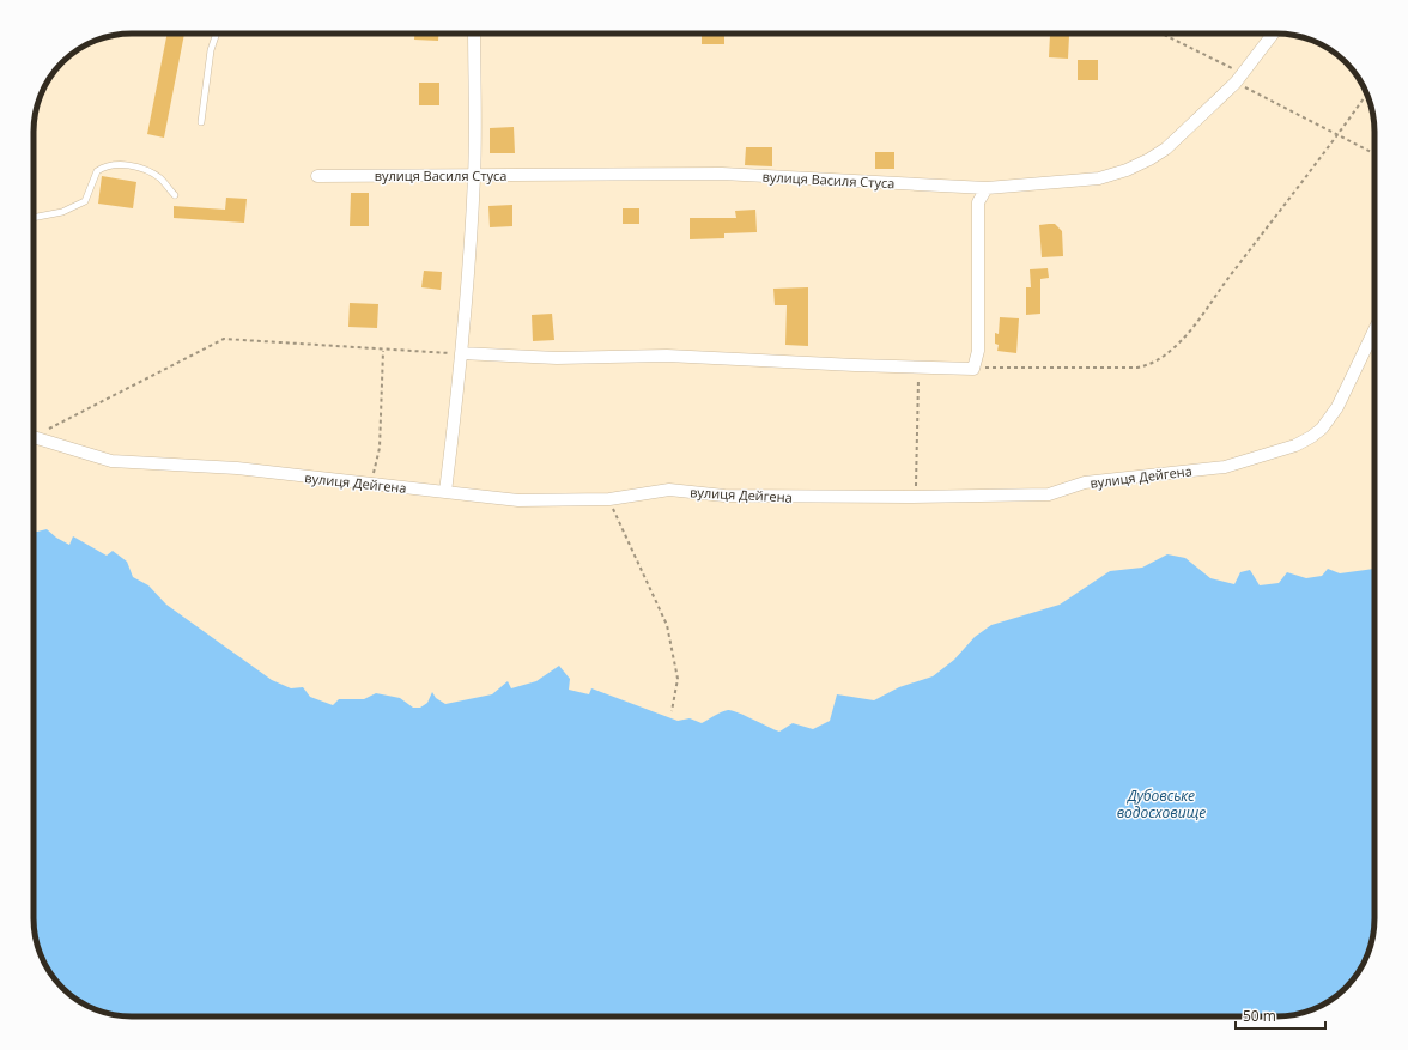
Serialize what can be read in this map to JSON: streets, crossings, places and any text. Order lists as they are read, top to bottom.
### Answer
{
  "streets": {
    "street": ["вулиця Василя Стуса", "вулиця Дейгена"]
  },
  "water": ["Дубовське водосховище"],
  "scale_bar": "50 m"
}
